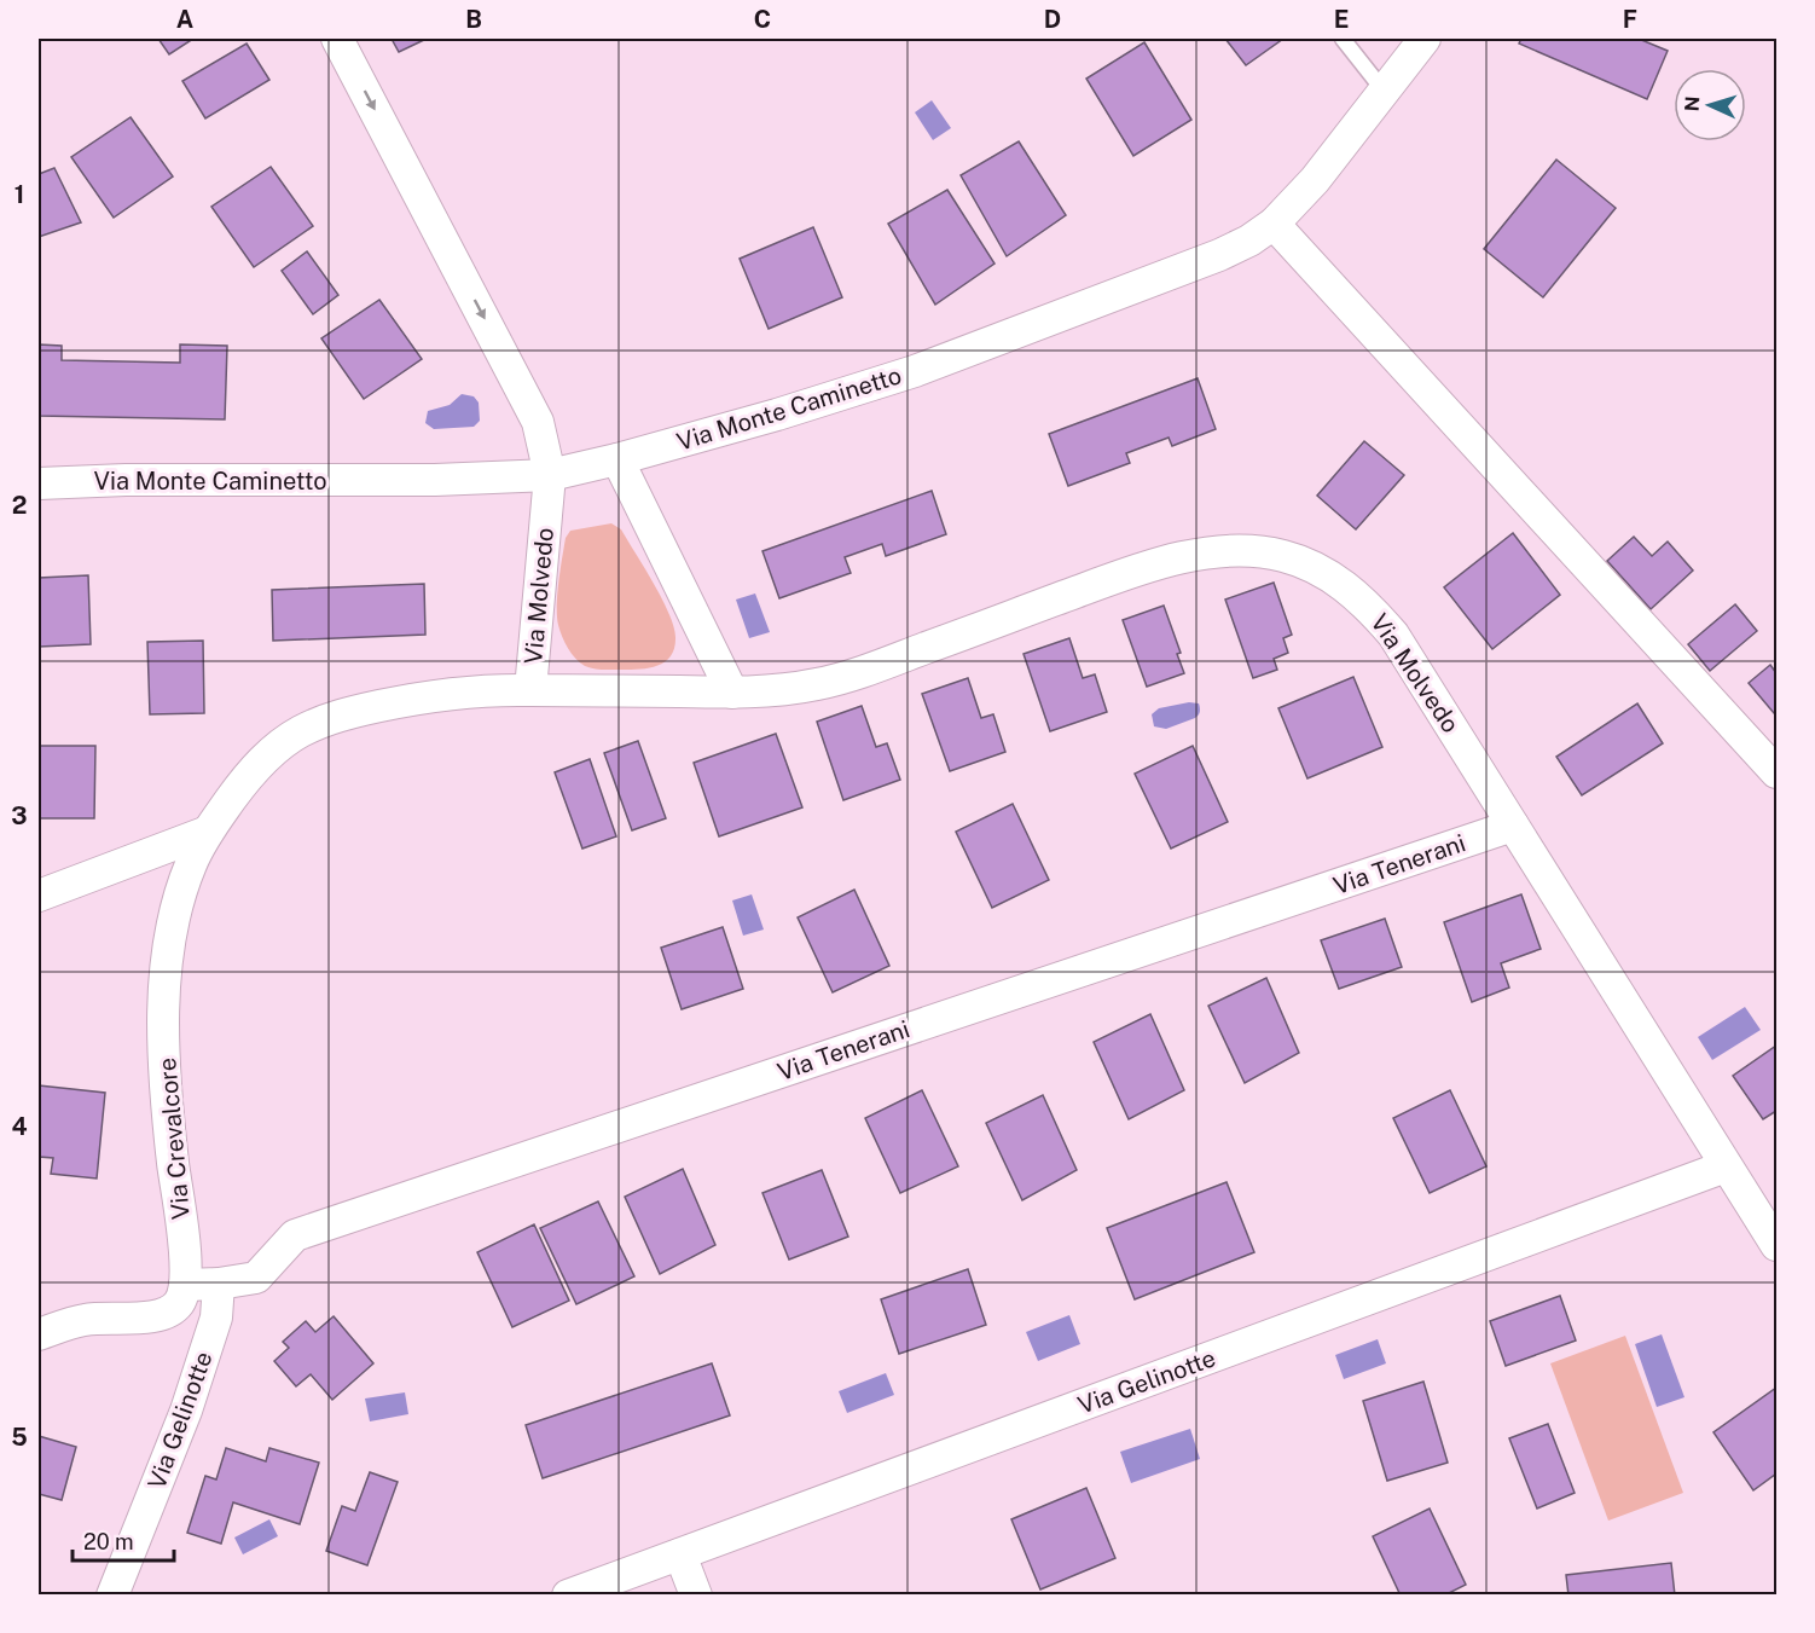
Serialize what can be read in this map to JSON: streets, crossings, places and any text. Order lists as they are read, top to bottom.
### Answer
{
  "streets": {
    "street": [
      "Via Monte Caminetto",
      "Via Molvedo",
      "Via Tenerani",
      "Via Crevalcore",
      "Via Gelinotte"
    ]
  },
  "crossings": [
    ["Via Monte Caminetto", "Via Molvedo"],
    ["Via Molvedo", "Via Tenerani"],
    ["Via Molvedo", "Via Crevalcore"],
    ["Via Molvedo", "Via Gelinotte"],
    ["Via Tenerani", "Via Crevalcore"],
    ["Via Tenerani", "Via Gelinotte"]
  ],
  "scale_bar": "20 m",
  "north": "left",
  "grid": {
    "columns": [
      "A",
      "B",
      "C",
      "D",
      "E",
      "F"
    ],
    "rows": [
      "1",
      "2",
      "3",
      "4",
      "5"
    ]
  }
}
